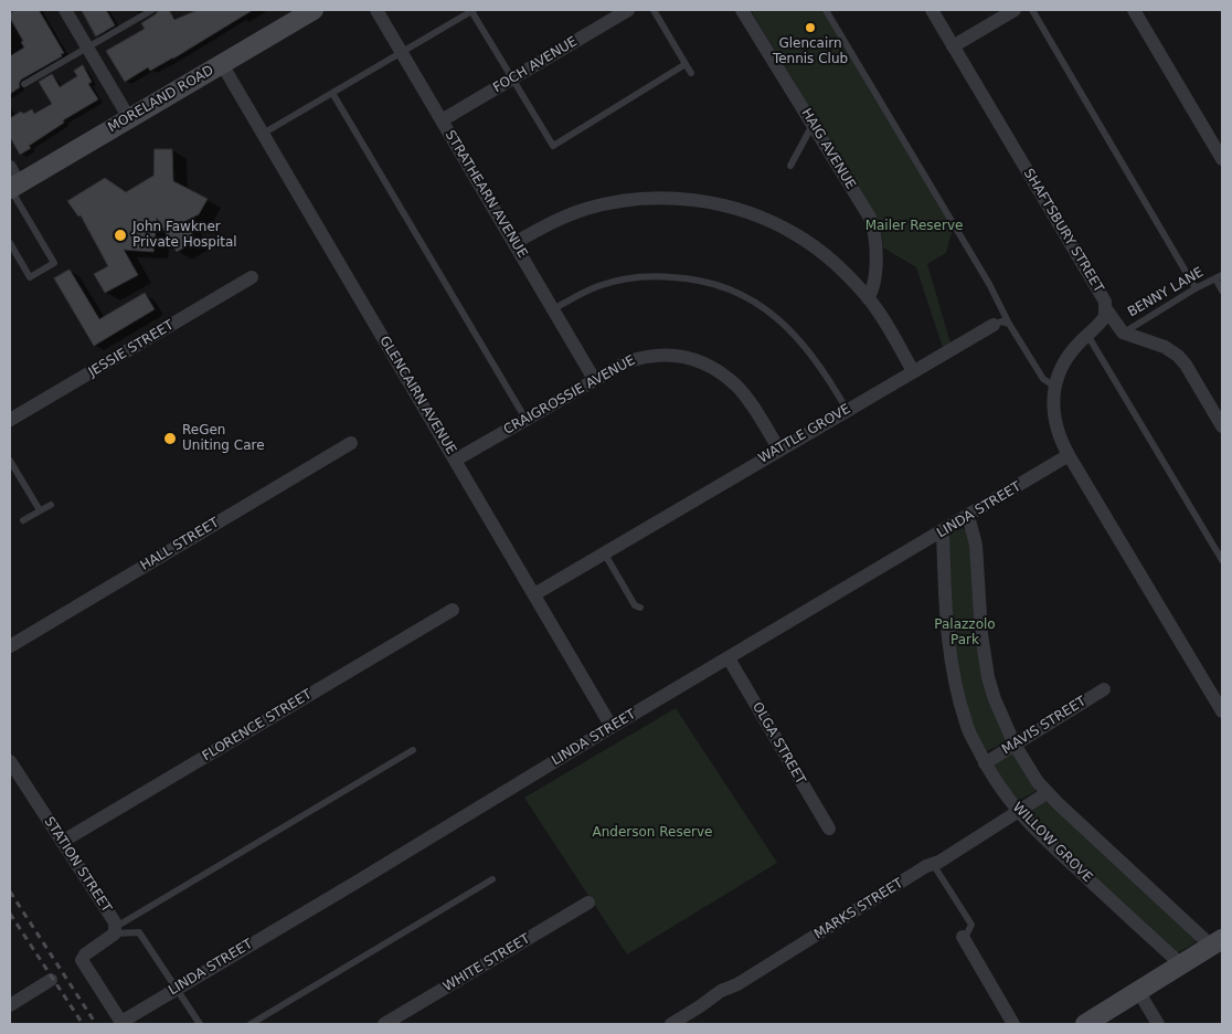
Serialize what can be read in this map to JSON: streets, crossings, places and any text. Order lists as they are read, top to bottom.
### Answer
{
  "streets": {
    "main road": ["MORELAND ROAD"],
    "street": [
      "FOCH AVENUE",
      "HAIG AVENUE",
      "STRATHEARN AVENUE",
      "SHAFTSBURY STREET",
      "JESSIE STREET",
      "GLENCAIRN AVENUE",
      "CRAIGROSSIE AVENUE",
      "WATTLE GROVE",
      "LINDA STREET",
      "HALL STREET",
      "FLORENCE STREET",
      "MAVIS STREET",
      "OLGA STREET",
      "WILLOW GROVE",
      "STATION STREET",
      "MARKS STREET",
      "WHITE STREET"
    ],
    "lane": ["BENNY LANE"]
  },
  "crossings": [
    ["FOCH AVENUE", "STRATHEARN AVENUE"],
    ["MORELAND ROAD", "GLENCAIRN AVENUE"],
    ["STRATHEARN AVENUE", "CRAIGROSSIE AVENUE"],
    ["SHAFTSBURY STREET", "LINDA STREET"],
    ["GLENCAIRN AVENUE", "CRAIGROSSIE AVENUE"],
    ["GLENCAIRN AVENUE", "WATTLE GROVE"],
    ["GLENCAIRN AVENUE", "LINDA STREET"],
    ["CRAIGROSSIE AVENUE", "WATTLE GROVE"],
    ["LINDA STREET", "OLGA STREET"],
    ["LINDA STREET", "WILLOW GROVE"],
    ["FLORENCE STREET", "STATION STREET"],
    ["MAVIS STREET", "WILLOW GROVE"],
    ["WILLOW GROVE", "MARKS STREET"]
  ],
  "parks": ["Mailer Reserve", "Palazzolo Park", "Anderson Reserve"],
  "places": ["Glencairn Tennis Club", "John Fawkner Private Hospital", "ReGen Uniting Care"]
}
